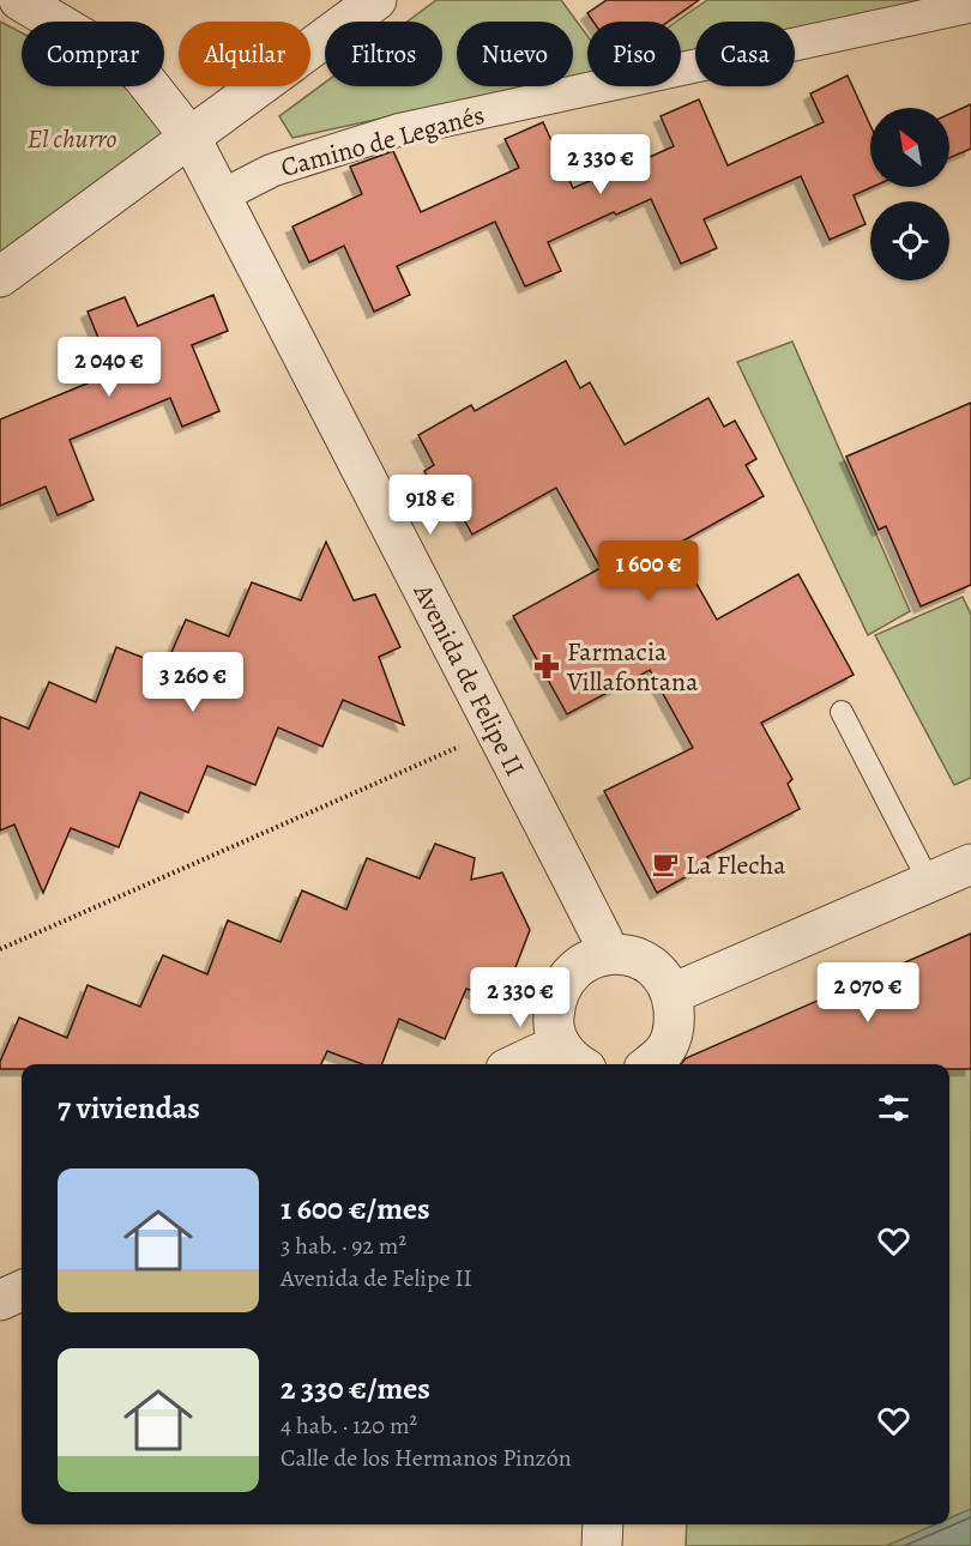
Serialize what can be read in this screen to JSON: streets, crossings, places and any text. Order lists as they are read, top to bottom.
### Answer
{
  "streets": {
    "street": ["Camino de Leganés", "Avenida de Felipe II"]
  },
  "crossings": [
    ["Camino de Leganés", "Avenida de Felipe II"]
  ],
  "parks": ["El churro"],
  "places": {
    "pharmacy": ["Farmacia Villafontana"],
    "cafe": ["La Flecha"]
  },
  "north": "top left",
  "page": {
    "chip": [
      "Comprar",
      "Alquilar",
      "Filtros",
      "Nuevo",
      "Piso",
      "Casa"
    ],
    "price": [
      "2 330 €",
      "2 040 €",
      "918 €",
      "1 600 €",
      "3 260 €",
      "2 070 €",
      "2 330 €"
    ],
    "heading": "7 viviendas",
    "list": [
      {
        "name": "1 600 €/mes",
        "note": "3 hab. · 92 m² · Avenida de Felipe II"
      },
      {
        "name": "2 330 €/mes",
        "note": "4 hab. · 120 m² · Calle de los Hermanos Pinzón"
      }
    ]
  }
}
